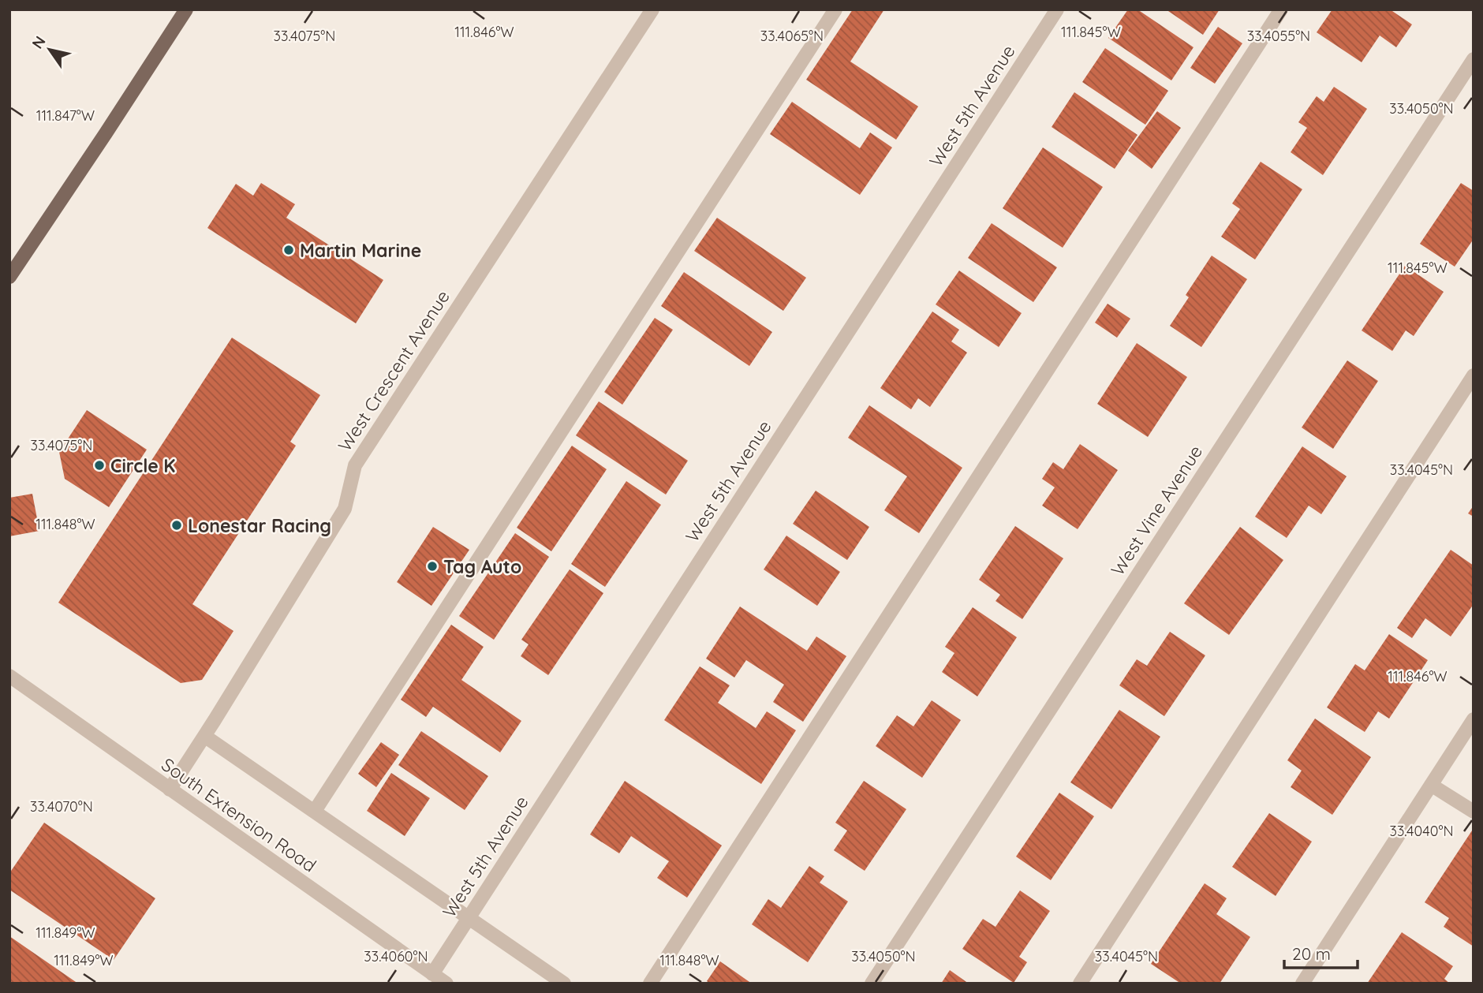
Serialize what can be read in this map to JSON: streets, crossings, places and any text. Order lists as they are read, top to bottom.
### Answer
{
  "streets": {
    "street": [
      "West 5th Avenue",
      "West Crescent Avenue",
      "West Vine Avenue",
      "South Extension Road"
    ]
  },
  "crossings": [
    ["West 5th Avenue", "South Extension Road"],
    ["West Crescent Avenue", "South Extension Road"]
  ],
  "places": [
    "Martin Marine",
    "Circle K",
    "Lonestar Racing",
    "Tag Auto"
  ],
  "scale_bar": "20 m",
  "north": "top left",
  "coordinates": [
    "111.846°W",
    "111.845°W",
    "33.4075°N",
    "33.4065°N",
    "33.4055°N",
    "33.4050°N",
    "111.847°W",
    "33.4045°N",
    "111.848°W",
    "33.4070°N",
    "33.4040°N",
    "111.849°W",
    "33.4060°N"
  ]
}
